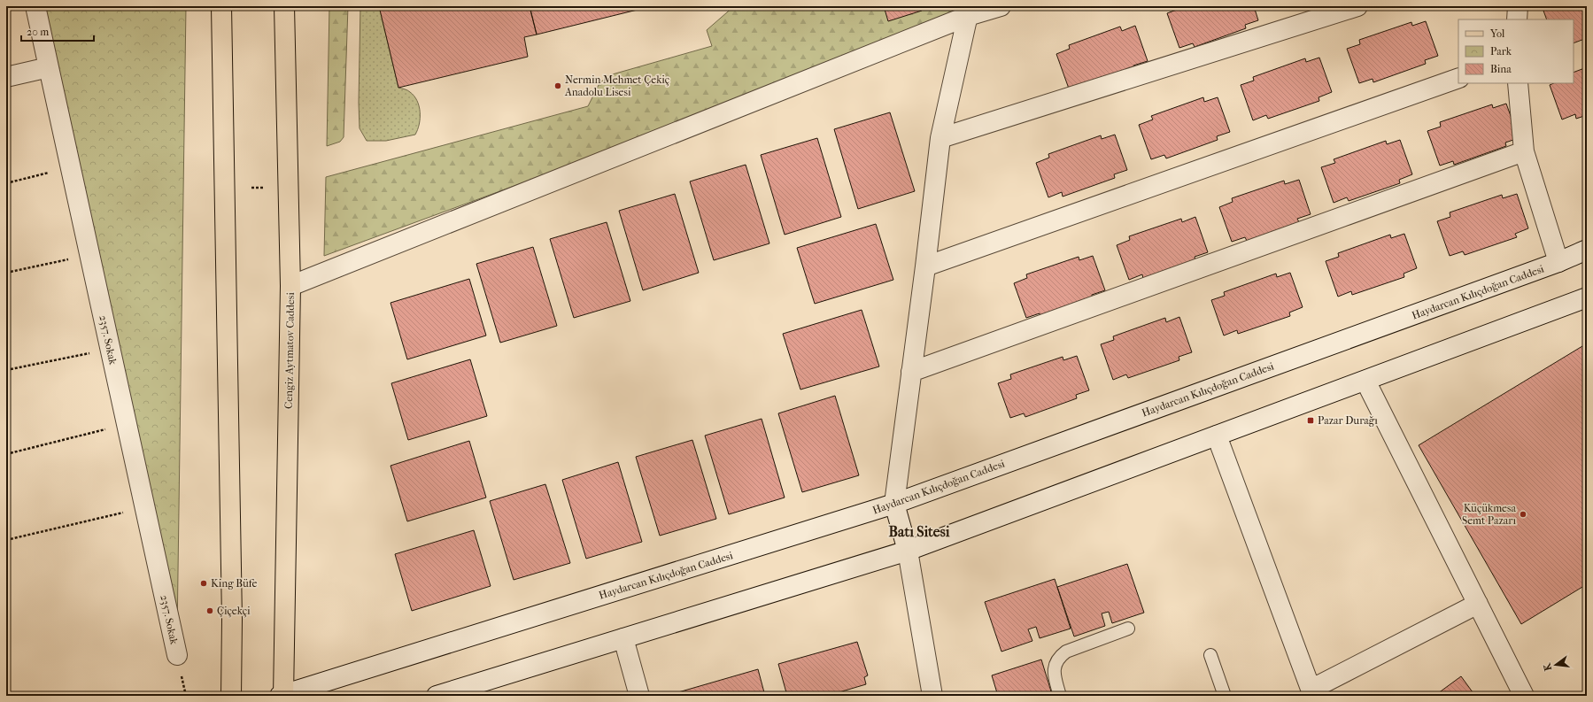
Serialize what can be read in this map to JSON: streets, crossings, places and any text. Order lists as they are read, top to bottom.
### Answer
{
  "streets": {
    "main road": ["Cengiz Aytmatov Caddesi"],
    "street": ["Haydarcan Kılıçdoğan Caddesi", "2357. Sokak"]
  },
  "crossings": [
    ["Haydarcan Kılıçdoğan Caddesi", "Cengiz Aytmatov Caddesi"]
  ],
  "districts": ["Batı Sitesi"],
  "places": {
    "other": [
      "Nermin Mehmet Çekiç Anadolu Lisesi",
      "Küçükmesa Semt Pazarı",
      "King Büfe",
      "Çiçekçi"
    ],
    "transit": ["Pazar Durağı"]
  },
  "legend": ["Yol", "Park", "Bina"],
  "scale_bar": "20 m",
  "north": "left"
}
